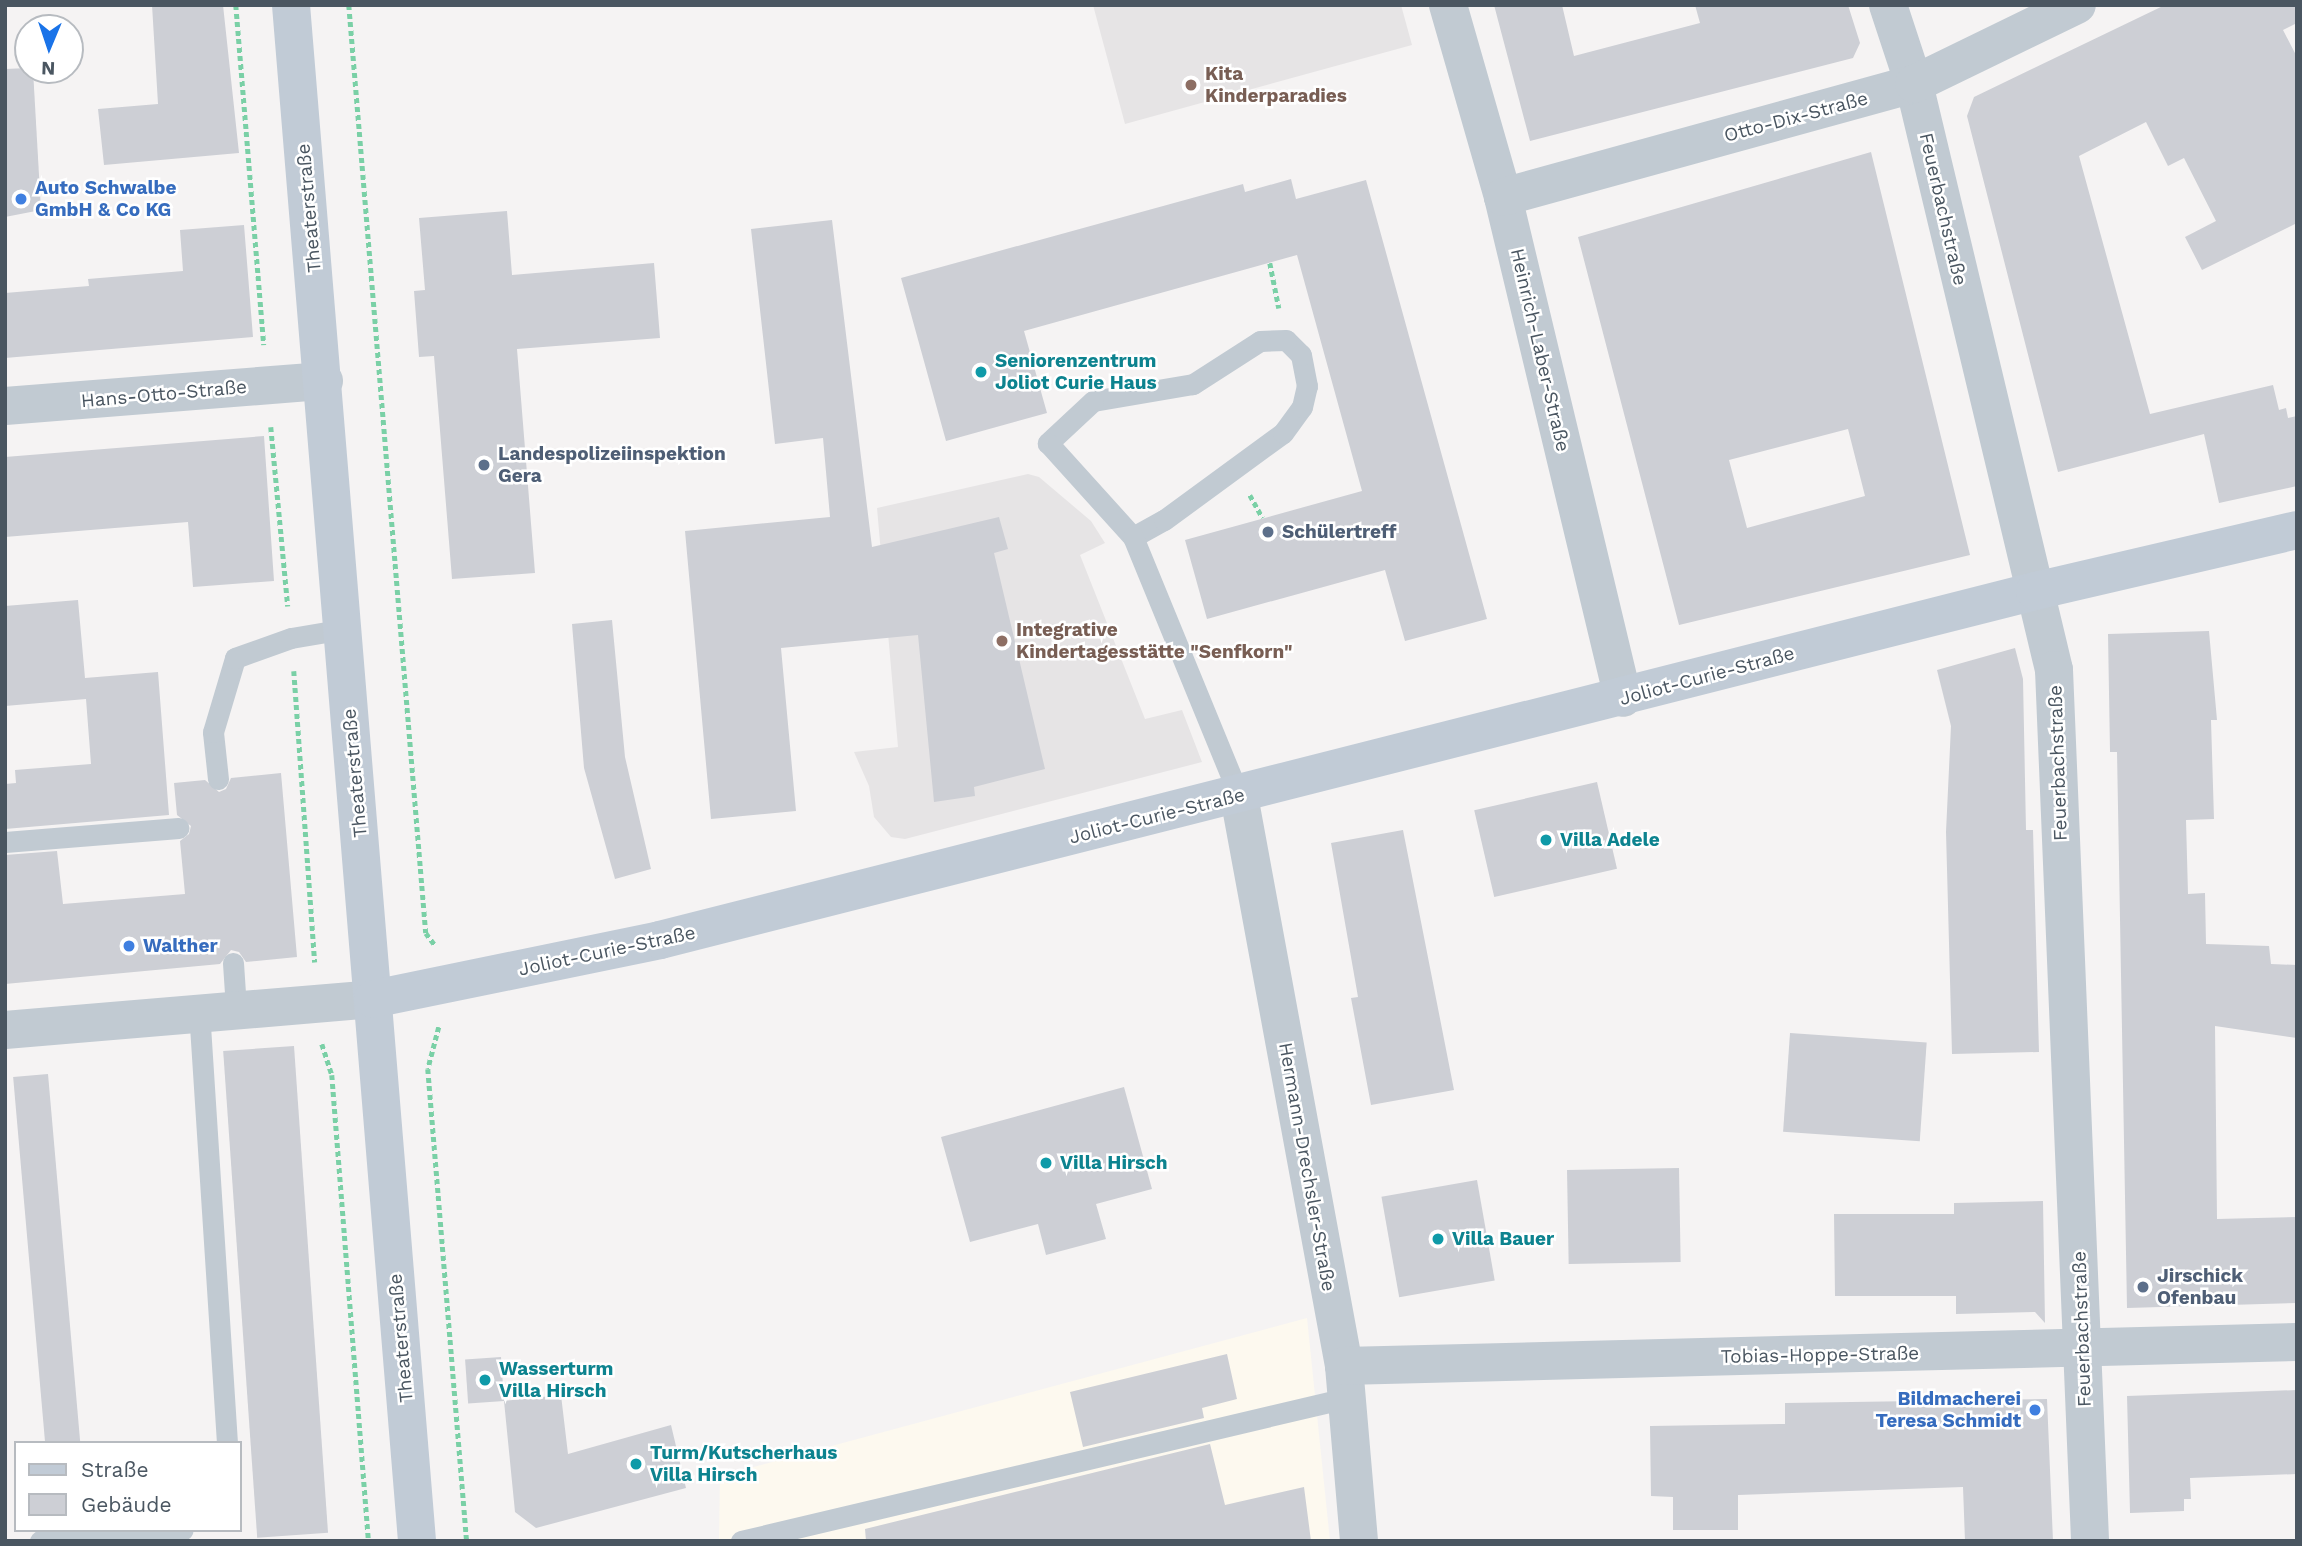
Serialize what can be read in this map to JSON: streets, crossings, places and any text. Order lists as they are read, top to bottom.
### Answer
{
  "streets": {
    "main road": ["Theaterstraße", "Joliot-Curie-Straße"],
    "street": [
      "Otto-Dix-Straße",
      "Feuerbachstraße",
      "Heinrich-Laber-Straße",
      "Hans-Otto-Straße",
      "Hermann-Drechsler-Straße",
      "Tobias-Hoppe-Straße"
    ]
  },
  "crossings": [
    ["Otto-Dix-Straße", "Feuerbachstraße"],
    ["Otto-Dix-Straße", "Heinrich-Laber-Straße"],
    ["Theaterstraße", "Hans-Otto-Straße"],
    ["Theaterstraße", "Joliot-Curie-Straße"],
    ["Feuerbachstraße", "Joliot-Curie-Straße"],
    ["Feuerbachstraße", "Tobias-Hoppe-Straße"],
    ["Heinrich-Laber-Straße", "Joliot-Curie-Straße"],
    ["Joliot-Curie-Straße", "Hermann-Drechsler-Straße"],
    ["Hermann-Drechsler-Straße", "Tobias-Hoppe-Straße"]
  ],
  "places": [
    "Kita Kinderparadies",
    "Auto Schwalbe GmbH & Co KG",
    "Seniorenzentrum Joliot Curie Haus",
    "Landespolizeiinspektion Gera",
    "Schülertreff",
    "Integrative Kindertagesstätte \"Senfkorn\"",
    "Villa Adele",
    "Walther",
    "Villa Hirsch",
    "Villa Bauer",
    "Jirschick Ofenbau",
    "Wasserturm Villa Hirsch",
    "Bildmacherei Teresa Schmidt",
    "Turm/Kutscherhaus Villa Hirsch"
  ],
  "legend": ["Straße", "Gebäude"],
  "north": "bottom"
}
